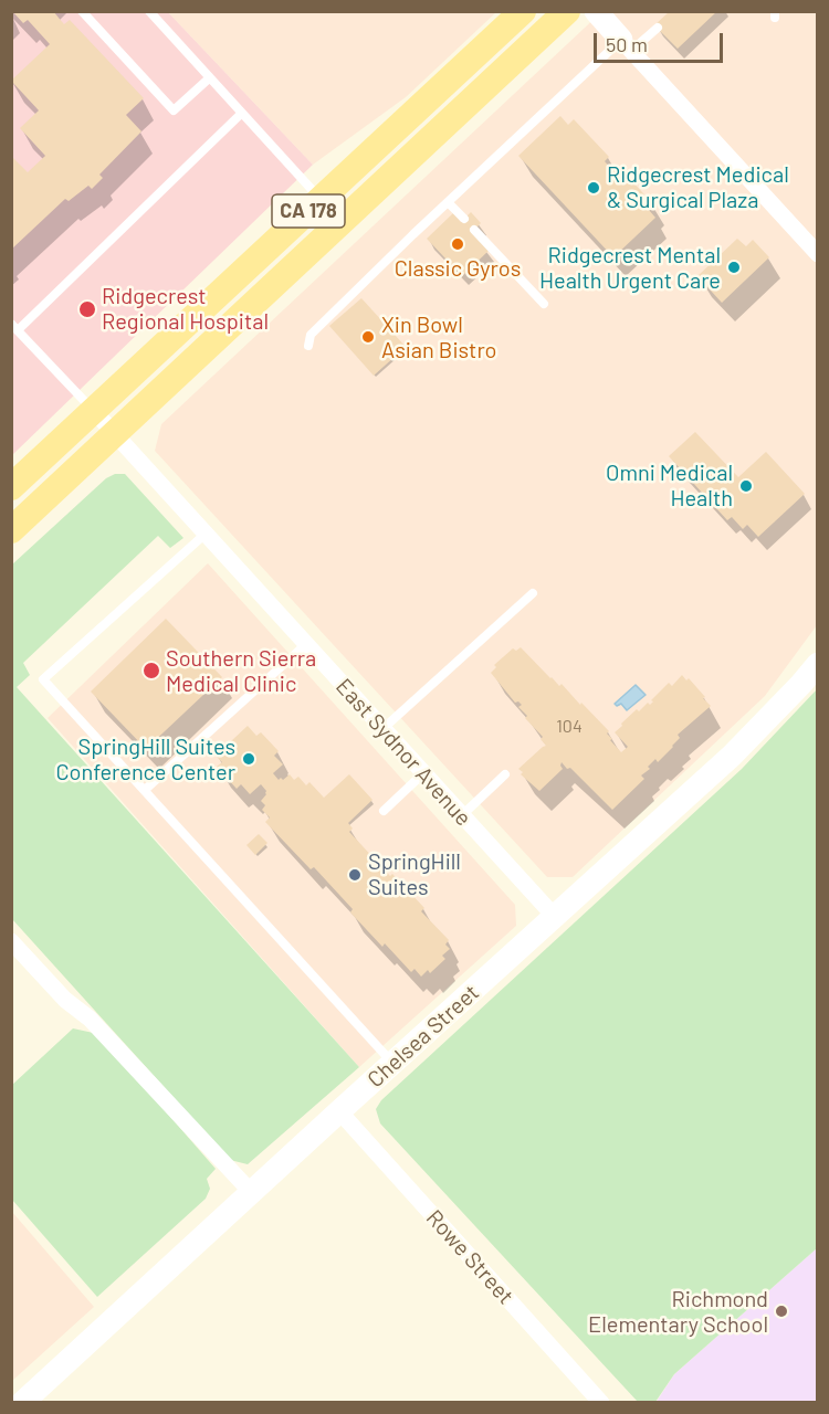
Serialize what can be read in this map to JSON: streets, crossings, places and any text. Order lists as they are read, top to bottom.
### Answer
{
  "streets": {
    "main road": ["CA 178"],
    "street": ["East Sydnor Avenue", "Chelsea Street", "Rowe Street"]
  },
  "crossings": [
    ["CA 178", "East Sydnor Avenue"],
    ["East Sydnor Avenue", "Chelsea Street"],
    ["Chelsea Street", "Rowe Street"]
  ],
  "places": [
    "Ridgecrest Medical & Surgical Plaza",
    "Classic Gyros",
    "Ridgecrest Mental Health Urgent Care",
    "Ridgecrest Regional Hospital",
    "Xin Bowl Asian Bistro",
    "Omni Medical Health",
    "Southern Sierra Medical Clinic",
    "SpringHill Suites Conference Center",
    "SpringHill Suites",
    "Richmond Elementary School"
  ],
  "house_numbers": ["104"],
  "scale_bar": "50 m"
}
